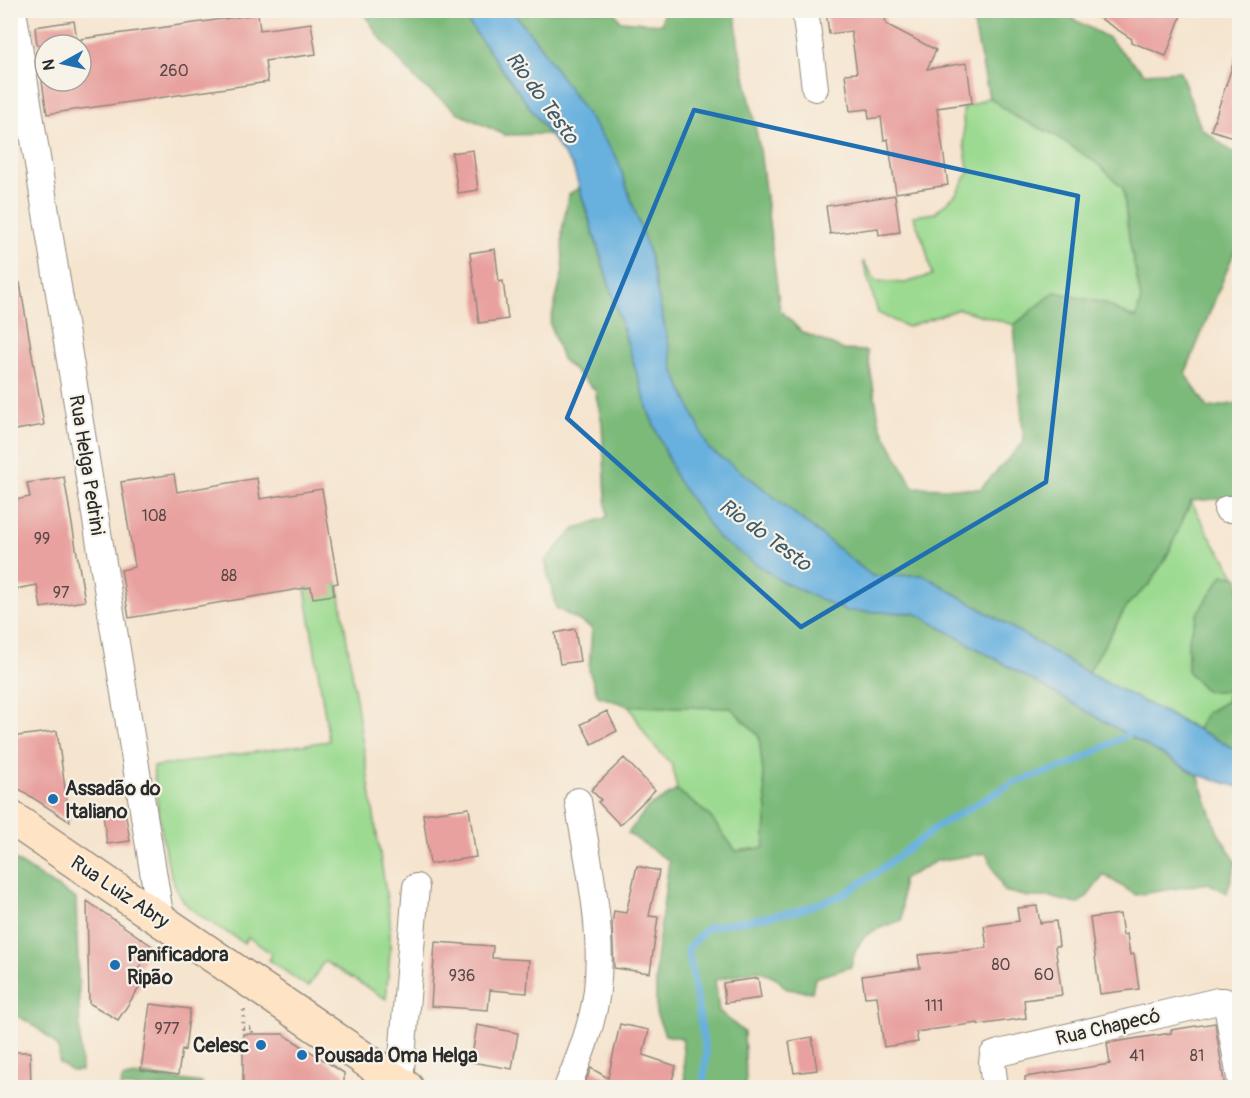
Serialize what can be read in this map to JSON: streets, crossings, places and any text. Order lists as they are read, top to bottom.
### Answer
{
  "streets": {
    "main road": ["Rua Luiz Abry"],
    "street": ["Rua Helga Pedrini", "Rua Chapecó"]
  },
  "crossings": [
    ["Rua Helga Pedrini", "Rua Luiz Abry"]
  ],
  "water": ["Rio do Testo"],
  "places": [
    "Assadão do Italiano",
    "Panificadora Ripão",
    "Celesc",
    "Pousada Oma Helga"
  ],
  "house_numbers": [
    "260",
    "108",
    "99",
    "88",
    "97",
    "80",
    "60",
    "936",
    "111",
    "977",
    "41",
    "81"
  ],
  "north": "left"
}
